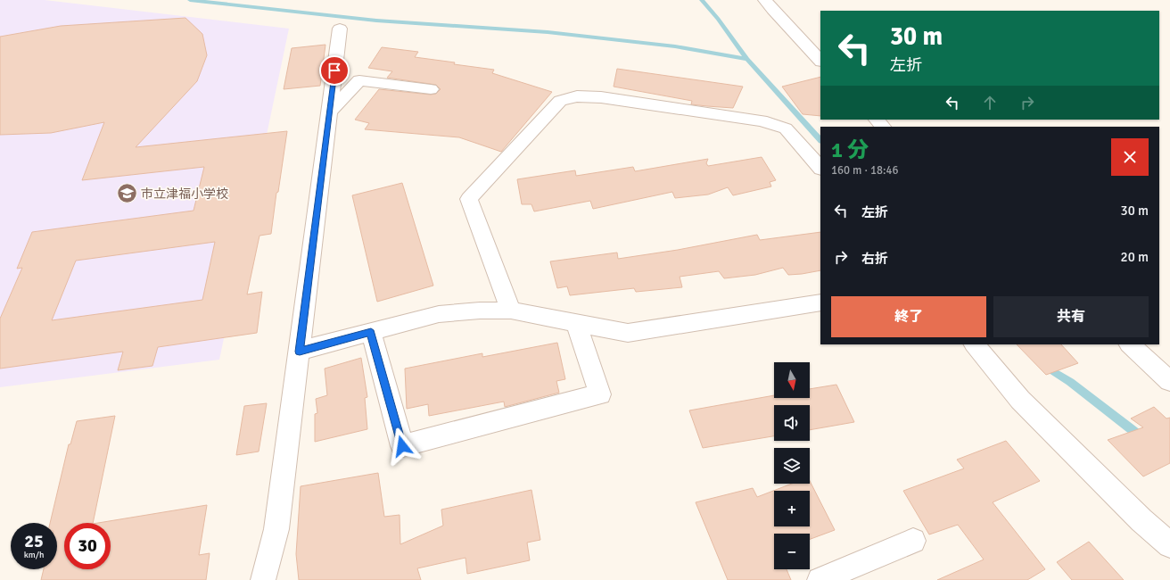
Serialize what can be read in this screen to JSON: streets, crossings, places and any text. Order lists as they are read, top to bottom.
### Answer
{
  "places": {
    "school or university": ["市立津福小学校"]
  },
  "north": "bottom",
  "page": {
    "turn": ["30 m", "左折"],
    "heading": ["1 分", "160 m · 18:46"],
    "list": [
      {
        "name": "左折",
        "value": "30 m"
      },
      {
        "name": "右折",
        "value": "20 m"
      }
    ],
    "buttons": ["終了", "共有"],
    "map_buttons": ["+", "−"],
    "speed": "25 km/h",
    "limit": "30"
  }
}
